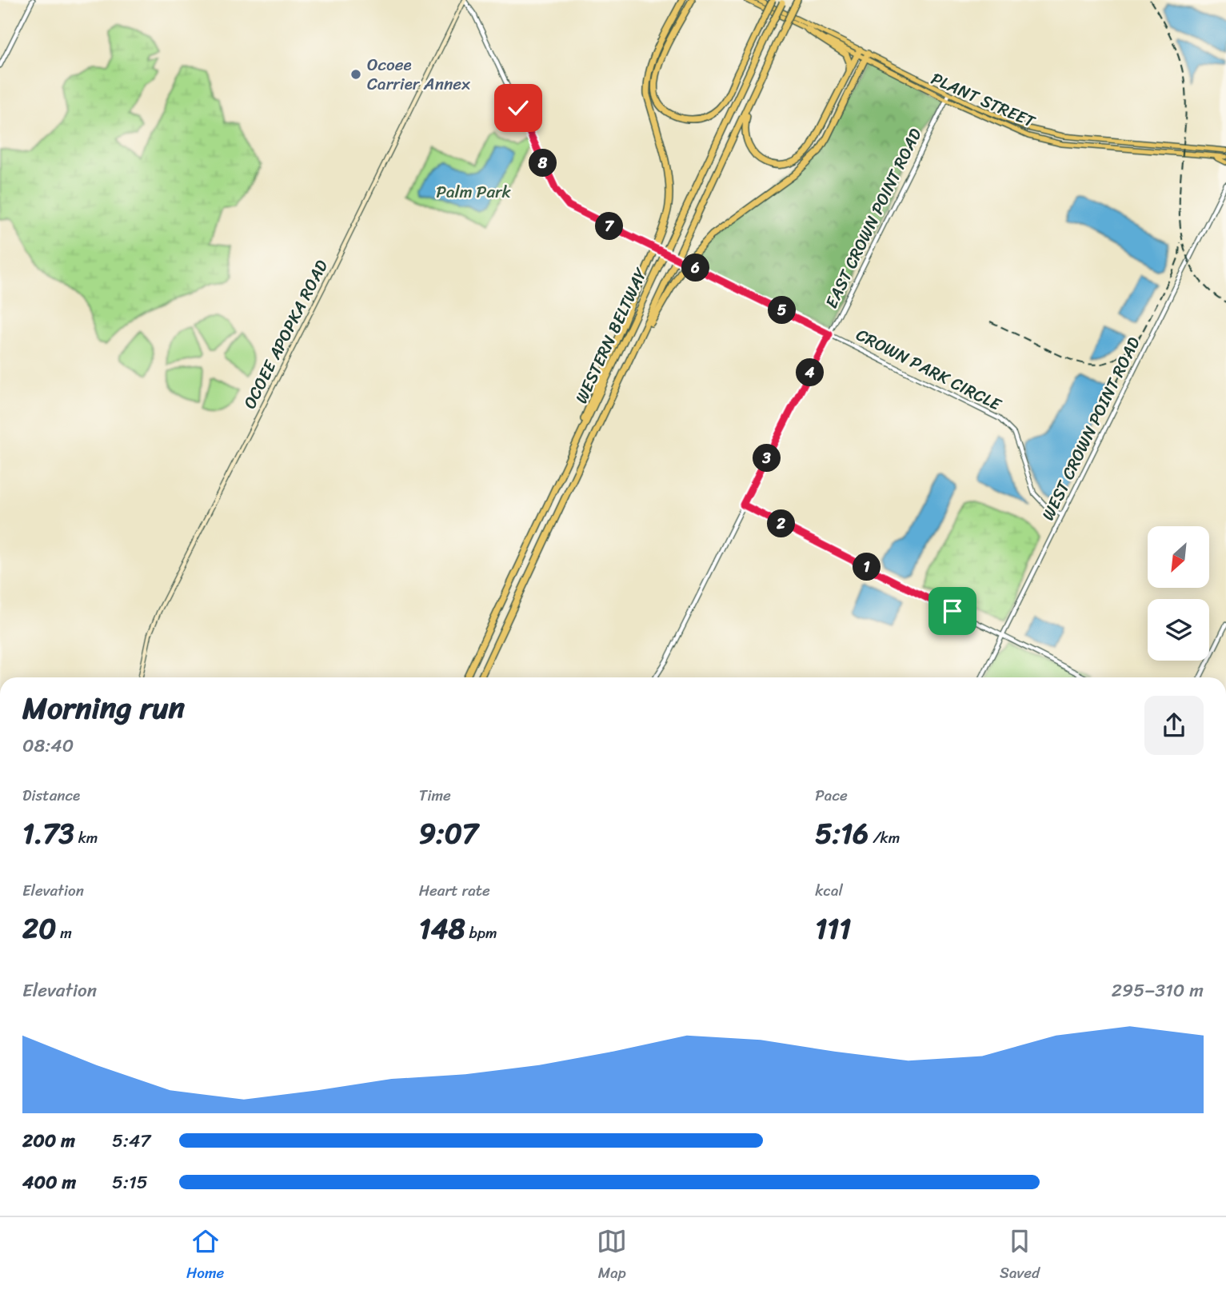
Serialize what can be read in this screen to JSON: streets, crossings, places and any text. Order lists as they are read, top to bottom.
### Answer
{
  "streets": {
    "highway": ["WESTERN BELTWAY"],
    "main road": ["PLANT STREET", "OCOEE APOPKA ROAD"],
    "street": ["EAST CROWN POINT ROAD", "CROWN PARK CIRCLE", "WEST CROWN POINT ROAD"]
  },
  "crossings": [
    ["PLANT STREET", "EAST CROWN POINT ROAD"],
    ["EAST CROWN POINT ROAD", "CROWN PARK CIRCLE"],
    ["OCOEE APOPKA ROAD", "CROWN PARK CIRCLE"],
    ["CROWN PARK CIRCLE", "WEST CROWN POINT ROAD"]
  ],
  "parks": ["Palm Park"],
  "places": ["Ocoee Carrier Annex"],
  "north": "bottom left",
  "page": {
    "pins": [
      "8",
      "7",
      "6",
      "5",
      "4",
      "3",
      "2",
      "1"
    ],
    "heading": ["Morning run", "08:40"],
    "stats": [
      ["Distance", "1.73 km"],
      ["Time", "9:07"],
      ["Pace", "5:16 /km"],
      ["Elevation", "20 m"],
      ["Heart rate", "148 bpm"],
      ["kcal", "111"]
    ],
    "chart": ["Elevation", "295–310 m"],
    "list": [
      {
        "name": "200 m",
        "note": "5:47"
      },
      {
        "name": "400 m",
        "note": "5:15"
      }
    ],
    "tabs": ["Home", "Map", "Saved"]
  }
}
